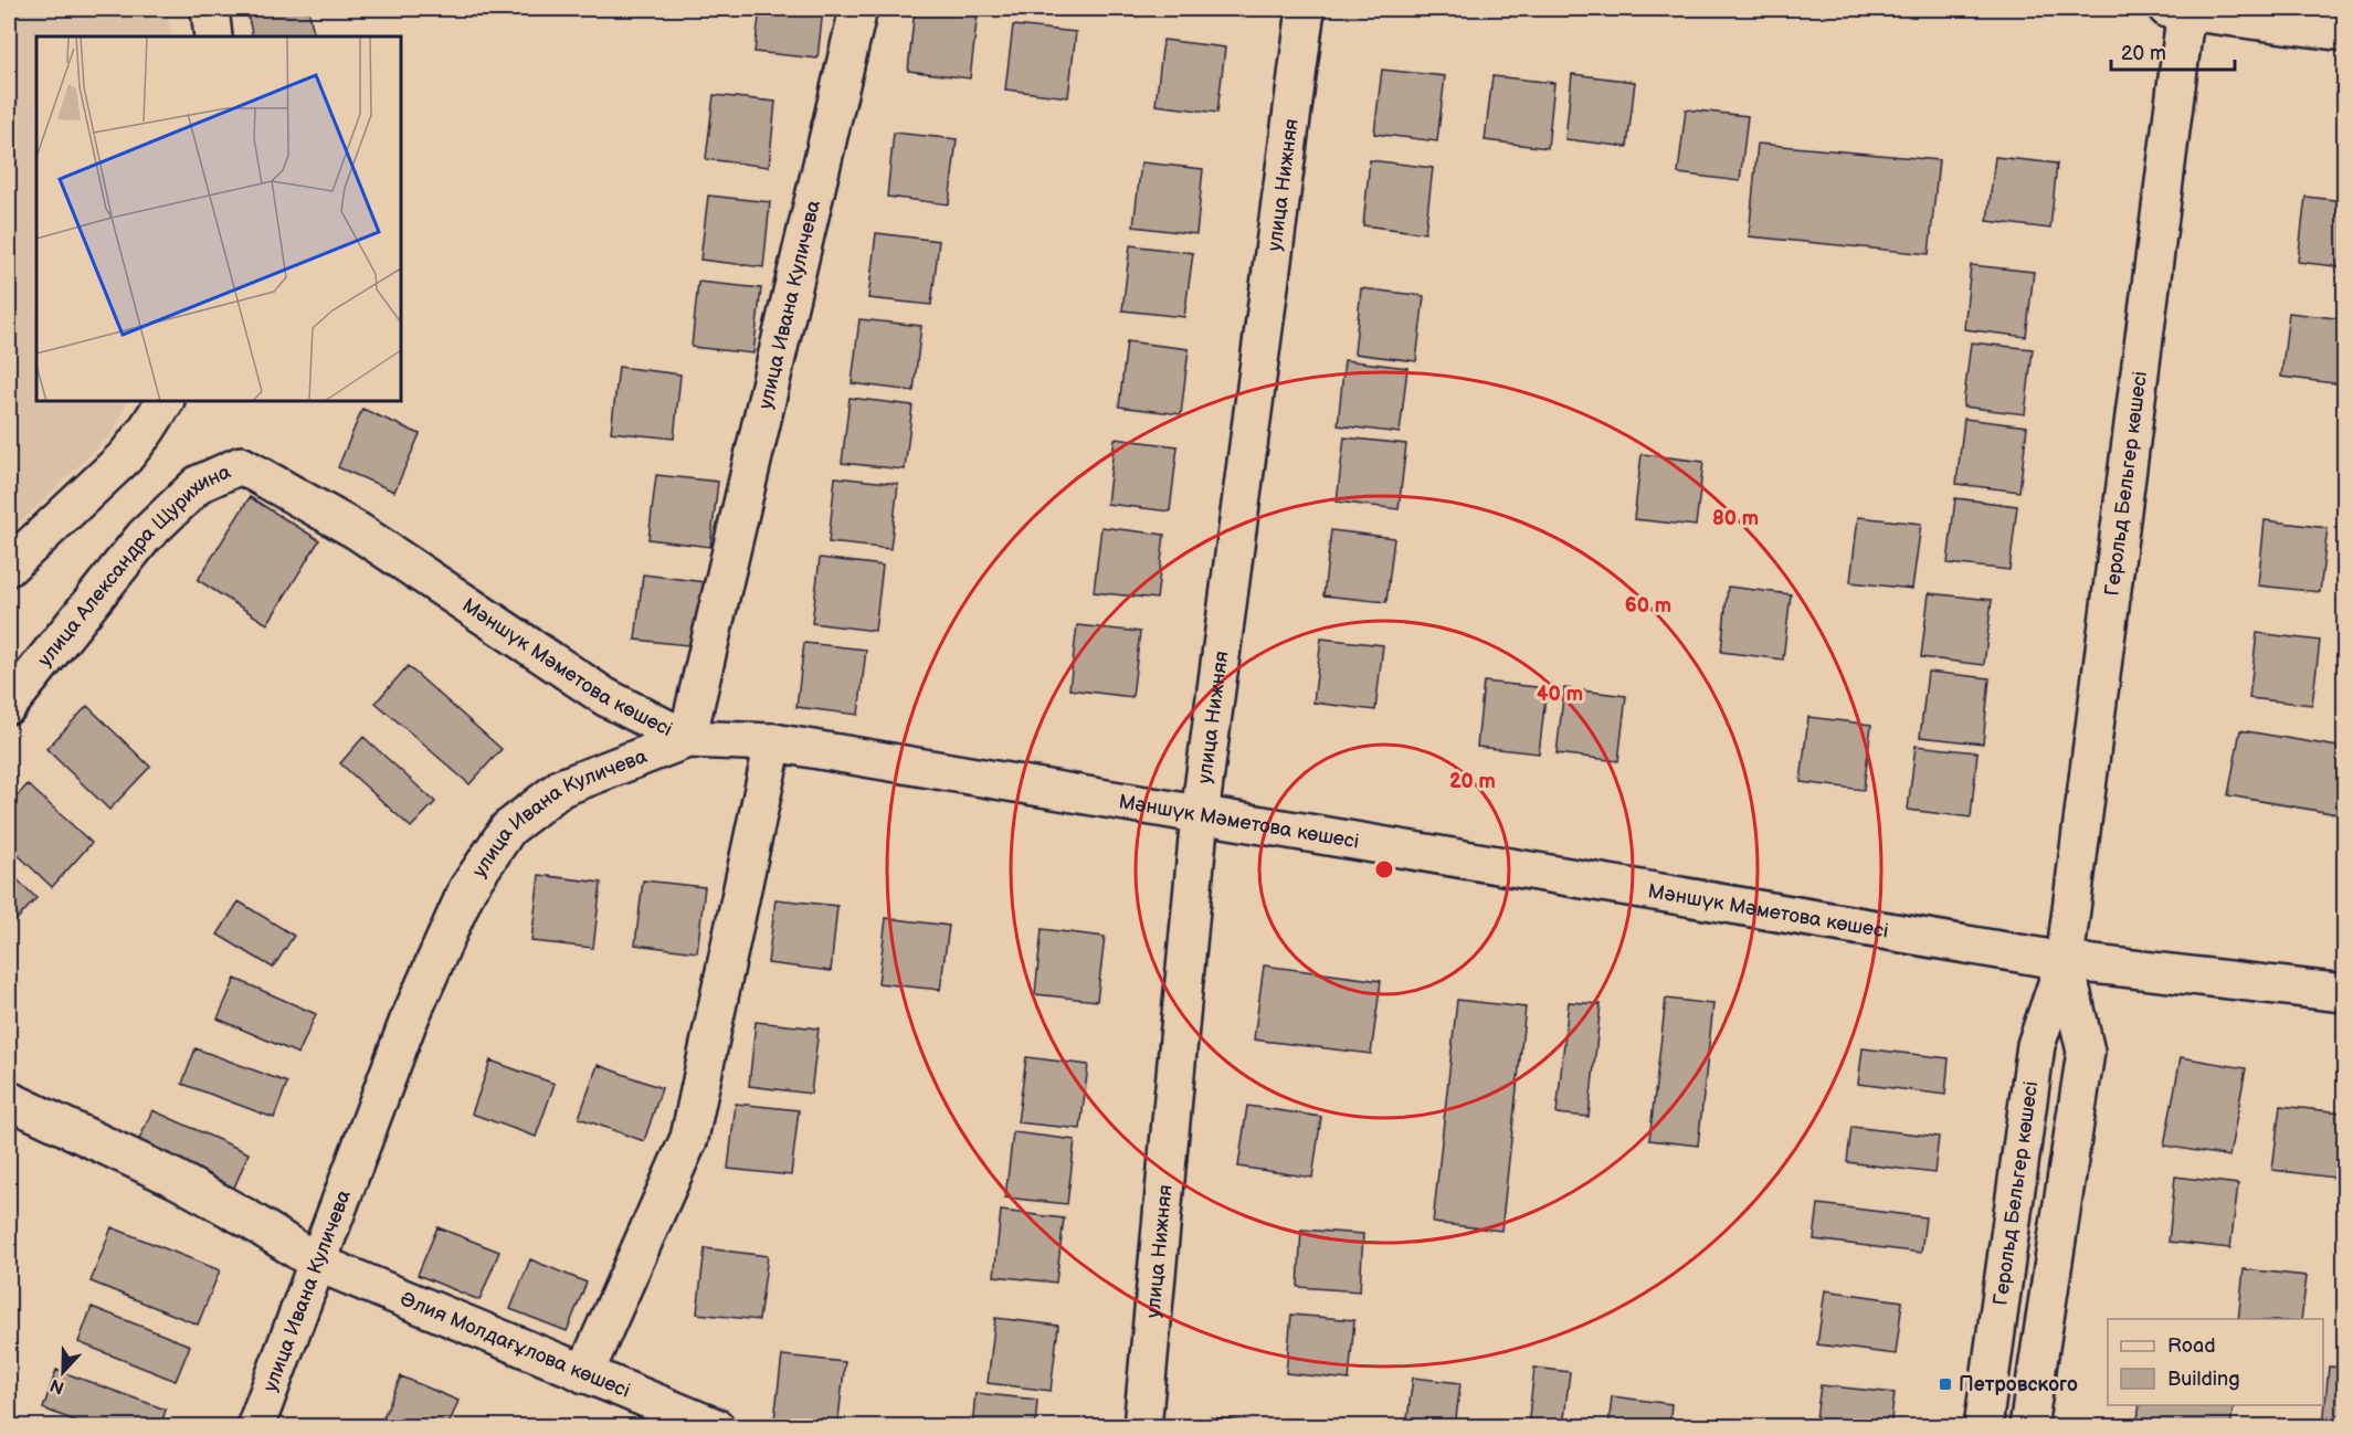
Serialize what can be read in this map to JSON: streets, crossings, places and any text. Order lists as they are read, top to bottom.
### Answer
{
  "streets": {
    "street": [
      "улица Нижняя",
      "улица Ивана Куличева",
      "Герольд Бельгер көшесі",
      "улица Александра Щурихина",
      "Мәншүк Мәметова көшесі",
      "Әлия Молдағұлова көшесі"
    ]
  },
  "crossings": [
    ["улица Нижняя", "Мәншүк Мәметова көшесі"],
    ["улица Ивана Куличева", "Мәншүк Мәметова көшесі"],
    ["улица Ивана Куличева", "Әлия Молдағұлова көшесі"],
    ["Герольд Бельгер көшесі", "Мәншүк Мәметова көшесі"],
    ["улица Александра Щурихина", "Мәншүк Мәметова көшесі"]
  ],
  "places": {
    "transit": ["Петровского"]
  },
  "legend": ["Road", "Building"],
  "scale_bar": "20 m",
  "north": "bottom",
  "rings": [
    "80 m",
    "60 m",
    "40 m",
    "20 m"
  ]
}
